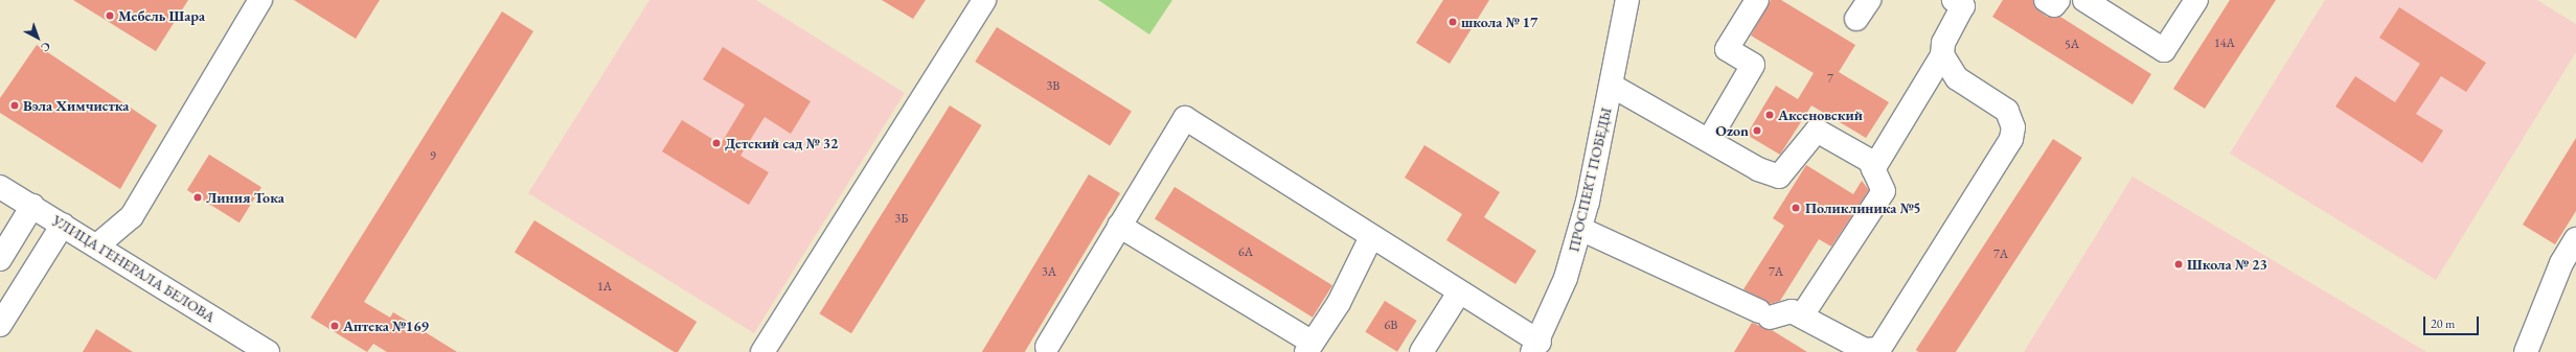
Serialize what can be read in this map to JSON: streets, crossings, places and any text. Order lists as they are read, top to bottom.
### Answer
{
  "streets": {
    "street": ["ПРОСПЕКТ ПОБЕДЫ", "УЛИЦА ГЕНЕРАЛА БЕЛОВА"]
  },
  "places": [
    "Мебель Шара",
    "школа № 17",
    "Вэла Химчистка",
    "Аксеновский",
    "Ozon",
    "Детский сад № 32",
    "Линия Тока",
    "Поликлиника №5",
    "Школа № 23",
    "Аптека №169"
  ],
  "house_numbers": [
    "14А",
    "5А",
    "7",
    "3В",
    "9",
    "3Б",
    "6А",
    "7А",
    "3А",
    "7А",
    "1А",
    "6В"
  ],
  "scale_bar": "20 m",
  "north": "bottom right"
}
